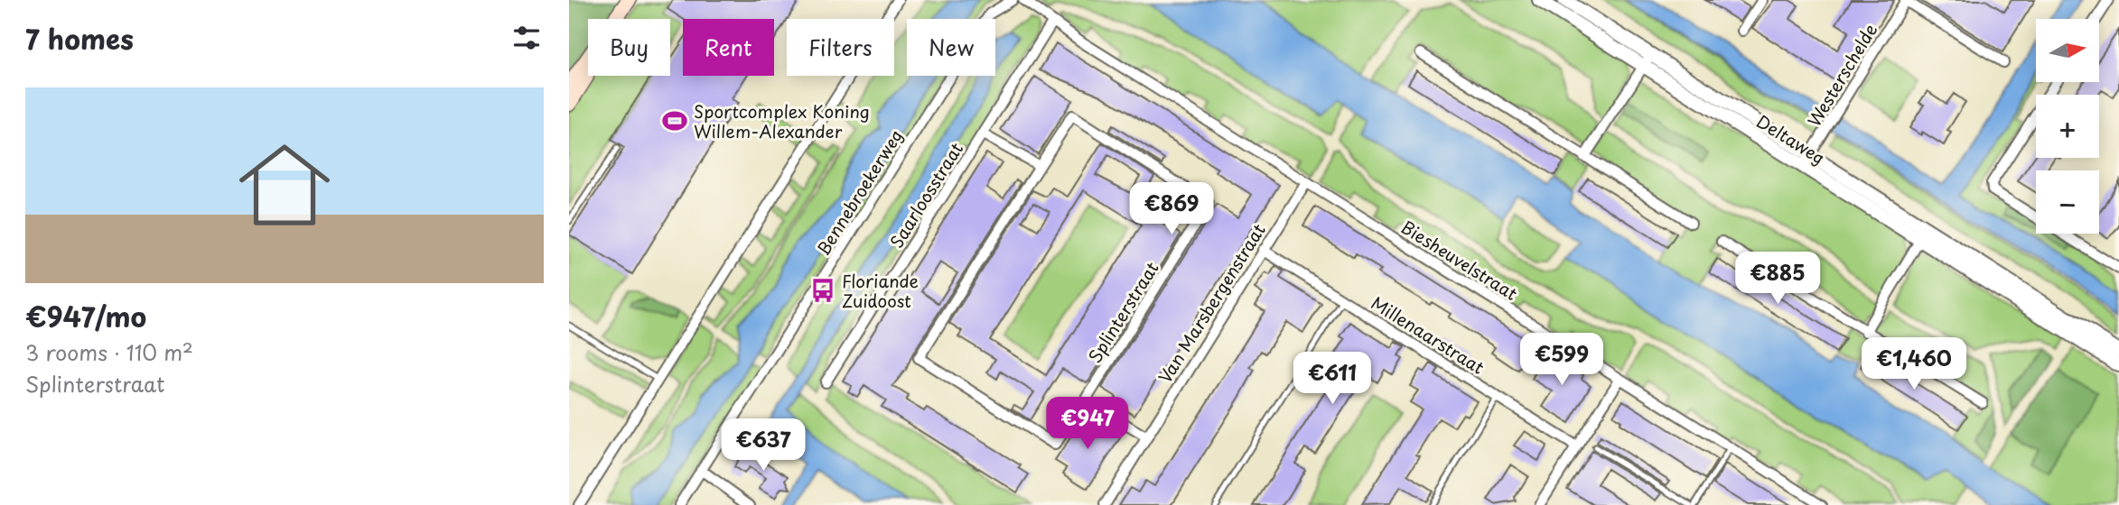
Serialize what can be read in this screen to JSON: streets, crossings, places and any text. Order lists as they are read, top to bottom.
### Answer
{
  "streets": {
    "street": [
      "Westerschelde",
      "Deltaweg",
      "Bennebroekerweg",
      "Saarloosstraat",
      "Biesheuvelstraat",
      "Van Marsbergenstraat",
      "Splinterstraat",
      "Millenaarstraat"
    ]
  },
  "crossings": [
    ["Westerschelde", "Deltaweg"],
    ["Saarloosstraat", "Biesheuvelstraat"],
    ["Biesheuvelstraat", "Van Marsbergenstraat"],
    ["Van Marsbergenstraat", "Millenaarstraat"]
  ],
  "places": {
    "sports": ["Sportcomplex Koning Willem-Alexander"],
    "bus stop": ["Floriande Zuidoost"]
  },
  "north": "right",
  "page": {
    "heading": "7 homes",
    "map_buttons": ["+", "−"],
    "chip": [
      "Buy",
      "Rent",
      "Filters",
      "New"
    ],
    "list": [
      {
        "name": "€947/mo",
        "note": "3 rooms · 110 m² · Splinterstraat"
      }
    ],
    "price": [
      "€869",
      "€885",
      "€599",
      "€1,460",
      "€611",
      "€947",
      "€637"
    ]
  }
}
